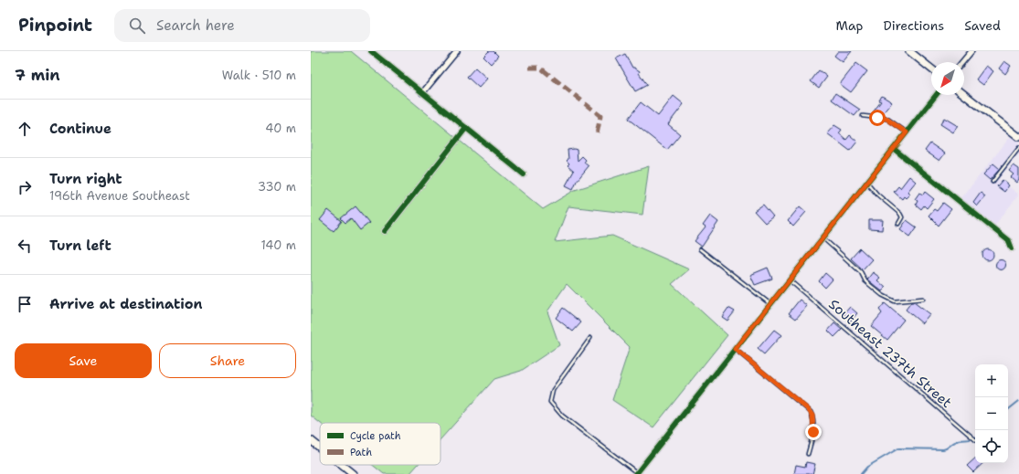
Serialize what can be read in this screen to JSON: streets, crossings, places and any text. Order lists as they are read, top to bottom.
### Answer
{
  "streets": {
    "lane": ["Southeast 237th Street"]
  },
  "legend": ["Cycle path", "Path"],
  "north": "bottom left",
  "page": {
    "header": "Pinpoint",
    "search": "Search here",
    "nav": ["Map", "Directions", "Saved"],
    "heading": ["7 min", "Walk · 510 m"],
    "list": [
      ["Continue", "40 m"],
      ["Turn right", "196th Avenue Southeast", "330 m"],
      ["Turn left", "140 m"],
      "Arrive at destination"
    ],
    "buttons": ["Save", "Share"],
    "map_buttons": ["+", "−"]
  }
}
